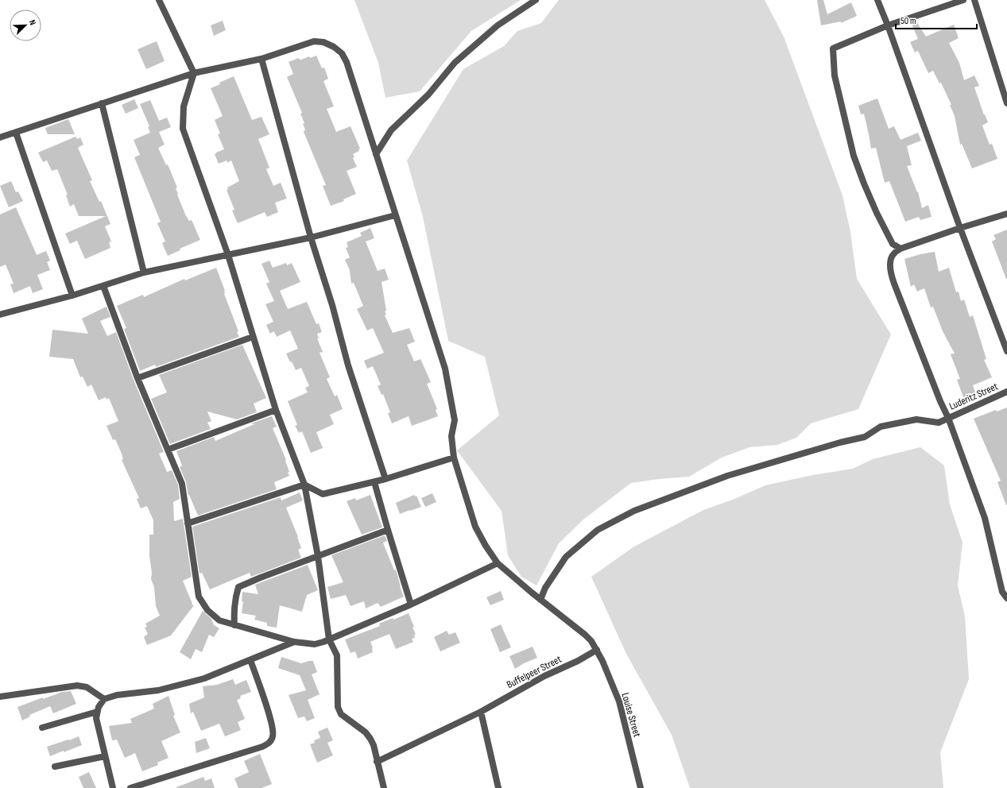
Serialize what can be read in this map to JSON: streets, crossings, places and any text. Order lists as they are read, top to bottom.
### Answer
{
  "streets": {
    "street": ["Luderitz Street", "Buffelpeer Street", "Louise Street"]
  },
  "crossings": [
    ["Luderitz Street", "Louise Street"],
    ["Buffelpeer Street", "Louise Street"]
  ],
  "scale_bar": "50 m",
  "north": "top right"
}
